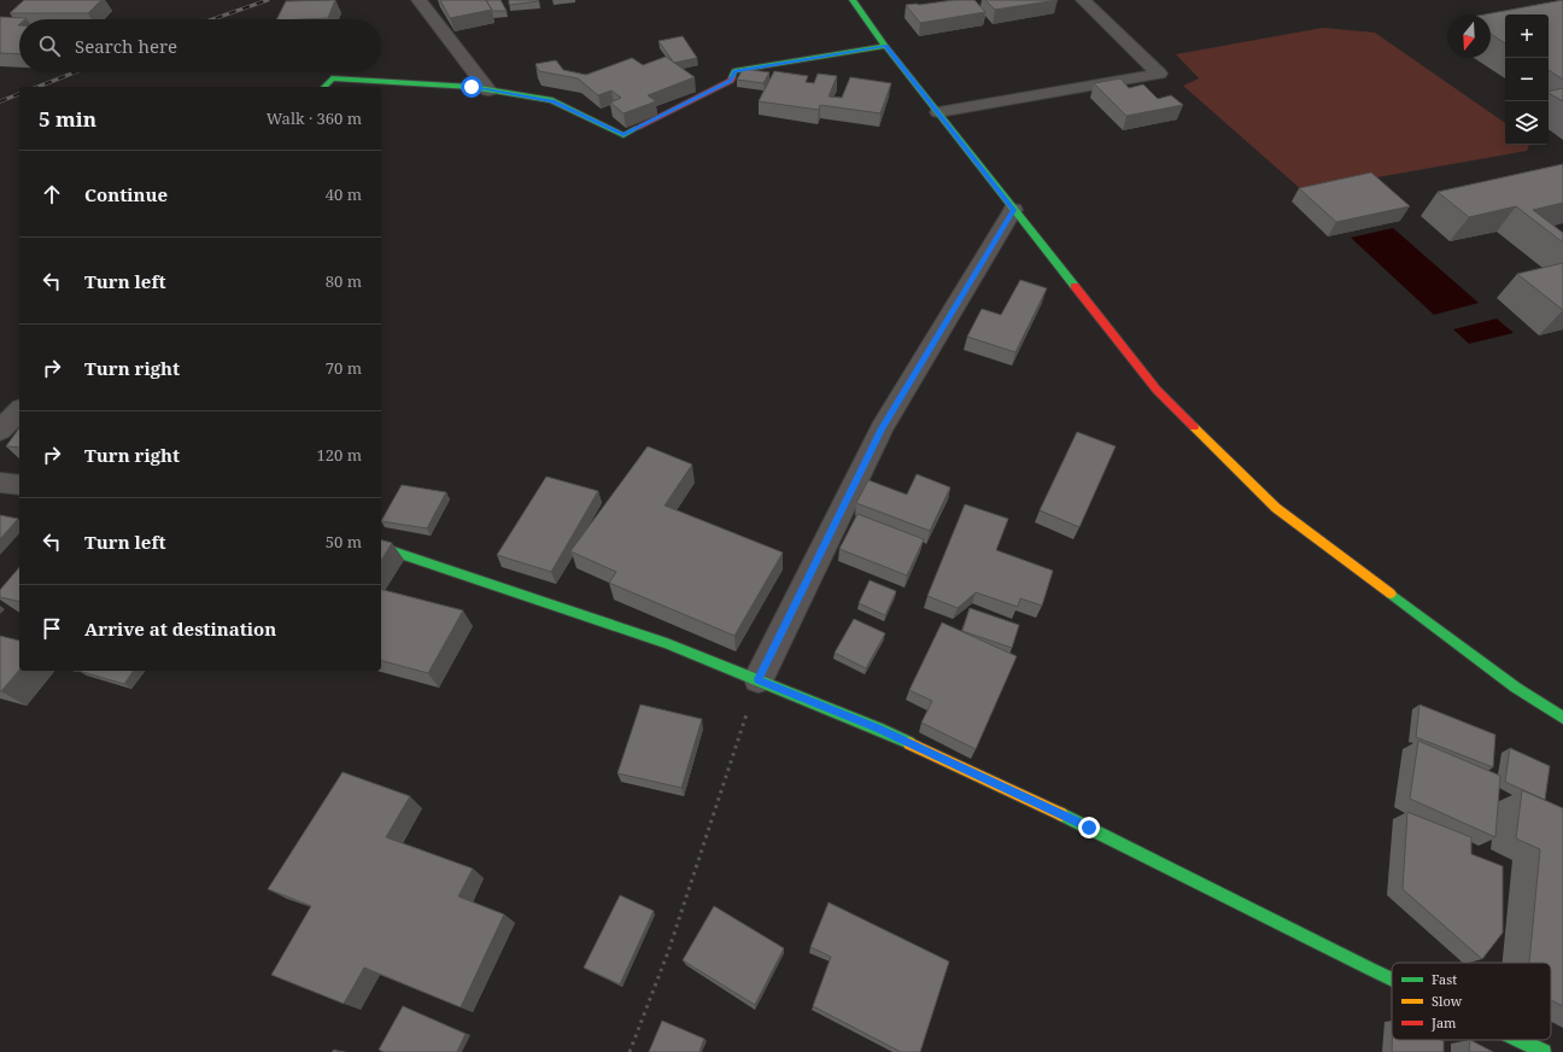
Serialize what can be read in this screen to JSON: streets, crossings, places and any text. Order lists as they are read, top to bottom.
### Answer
{
  "legend": ["Fast", "Slow", "Jam"],
  "north": "bottom",
  "page": {
    "map_buttons": ["+", "−"],
    "search": "Search here",
    "heading": ["5 min", "Walk · 360 m"],
    "list": [
      ["Continue", "40 m"],
      ["Turn left", "80 m"],
      ["Turn right", "70 m"],
      ["Turn right", "120 m"],
      ["Turn left", "50 m"],
      "Arrive at destination"
    ]
  }
}
